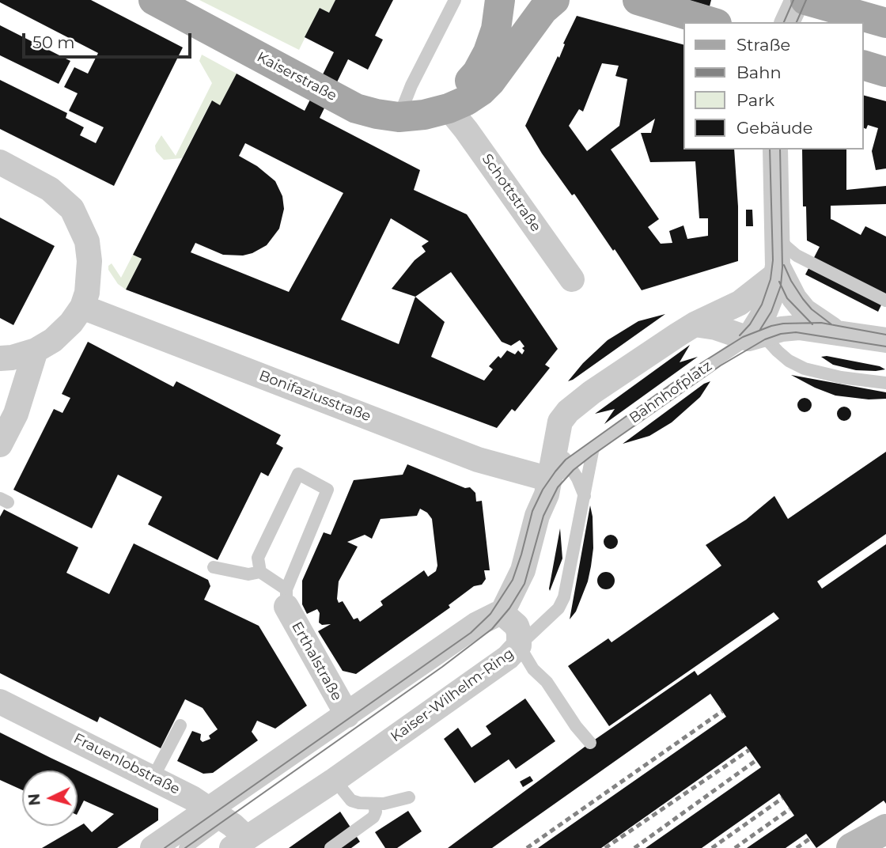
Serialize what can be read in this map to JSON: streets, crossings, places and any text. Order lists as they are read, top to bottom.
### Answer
{
  "streets": {
    "main road": ["Kaiserstraße"],
    "street": [
      "Schottstraße",
      "Bahnhofplatz",
      "Bonifaziusstraße",
      "Erthalstraße",
      "Kaiser-Wilhelm-Ring",
      "Frauenlobstraße"
    ]
  },
  "crossings": [
    ["Kaiserstraße", "Schottstraße"],
    ["Bahnhofplatz", "Bonifaziusstraße"],
    ["Kaiser-Wilhelm-Ring", "Frauenlobstraße"]
  ],
  "legend": [
    "Straße",
    "Bahn",
    "Park",
    "Gebäude"
  ],
  "scale_bar": "50 m",
  "north": "left"
}
